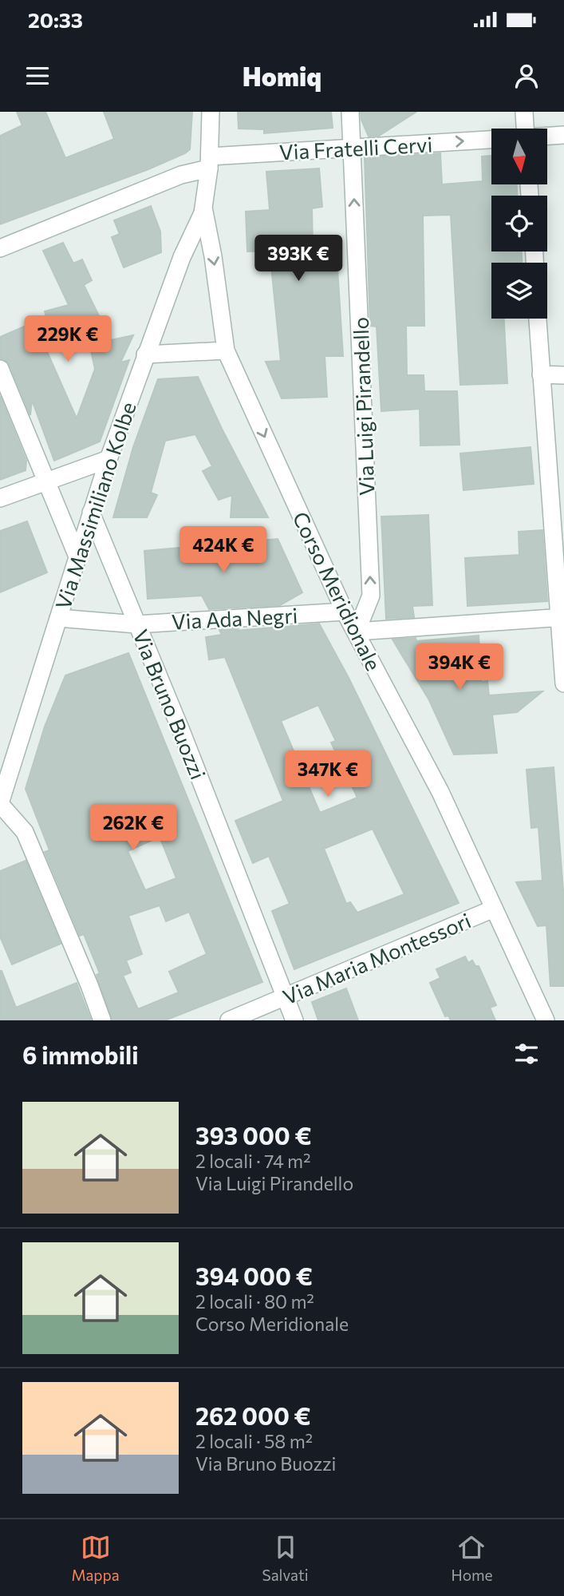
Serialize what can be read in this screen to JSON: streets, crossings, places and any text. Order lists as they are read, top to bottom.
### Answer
{
  "streets": {
    "street": [
      "Via Fratelli Cervi",
      "Via Luigi Pirandello",
      "Via Massimiliano Kolbe",
      "Corso Meridionale",
      "Via Ada Negri",
      "Via Bruno Buozzi",
      "Via Maria Montessori"
    ]
  },
  "crossings": [
    ["Via Fratelli Cervi", "Via Luigi Pirandello"],
    ["Via Fratelli Cervi", "Via Massimiliano Kolbe"],
    ["Via Luigi Pirandello", "Corso Meridionale"],
    ["Via Massimiliano Kolbe", "Corso Meridionale"],
    ["Via Massimiliano Kolbe", "Via Ada Negri"],
    ["Via Massimiliano Kolbe", "Via Bruno Buozzi"],
    ["Corso Meridionale", "Via Ada Negri"],
    ["Corso Meridionale", "Via Maria Montessori"],
    ["Via Ada Negri", "Via Bruno Buozzi"],
    ["Via Bruno Buozzi", "Via Maria Montessori"]
  ],
  "one_way": ["Via Luigi Pirandello", "Corso Meridionale"],
  "north": "bottom",
  "page": {
    "status": "20:33",
    "header": "Homiq",
    "price": [
      "393K €",
      "229K €",
      "424K €",
      "394K €",
      "347K €",
      "262K €"
    ],
    "heading": "6 immobili",
    "list": [
      {
        "name": "393 000 €",
        "note": "2 locali · 74 m² · Via Luigi Pirandello"
      },
      {
        "name": "394 000 €",
        "note": "2 locali · 80 m² · Corso Meridionale"
      },
      {
        "name": "262 000 €",
        "note": "2 locali · 58 m² · Via Bruno Buozzi"
      }
    ],
    "tabs": ["Mappa", "Salvati", "Home"]
  }
}
